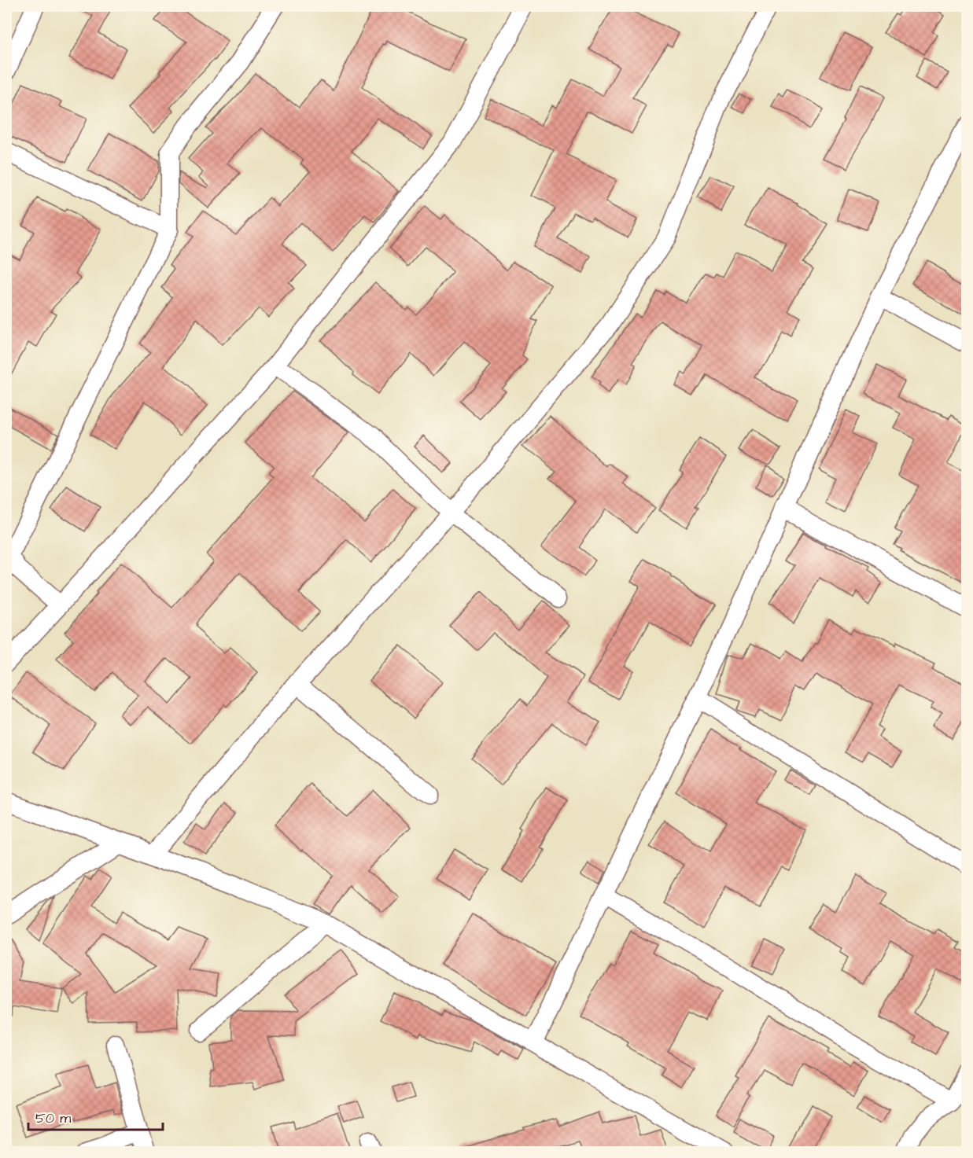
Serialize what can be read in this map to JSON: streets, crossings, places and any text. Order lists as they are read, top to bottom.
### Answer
{
  "scale_bar": "50 m"
}
